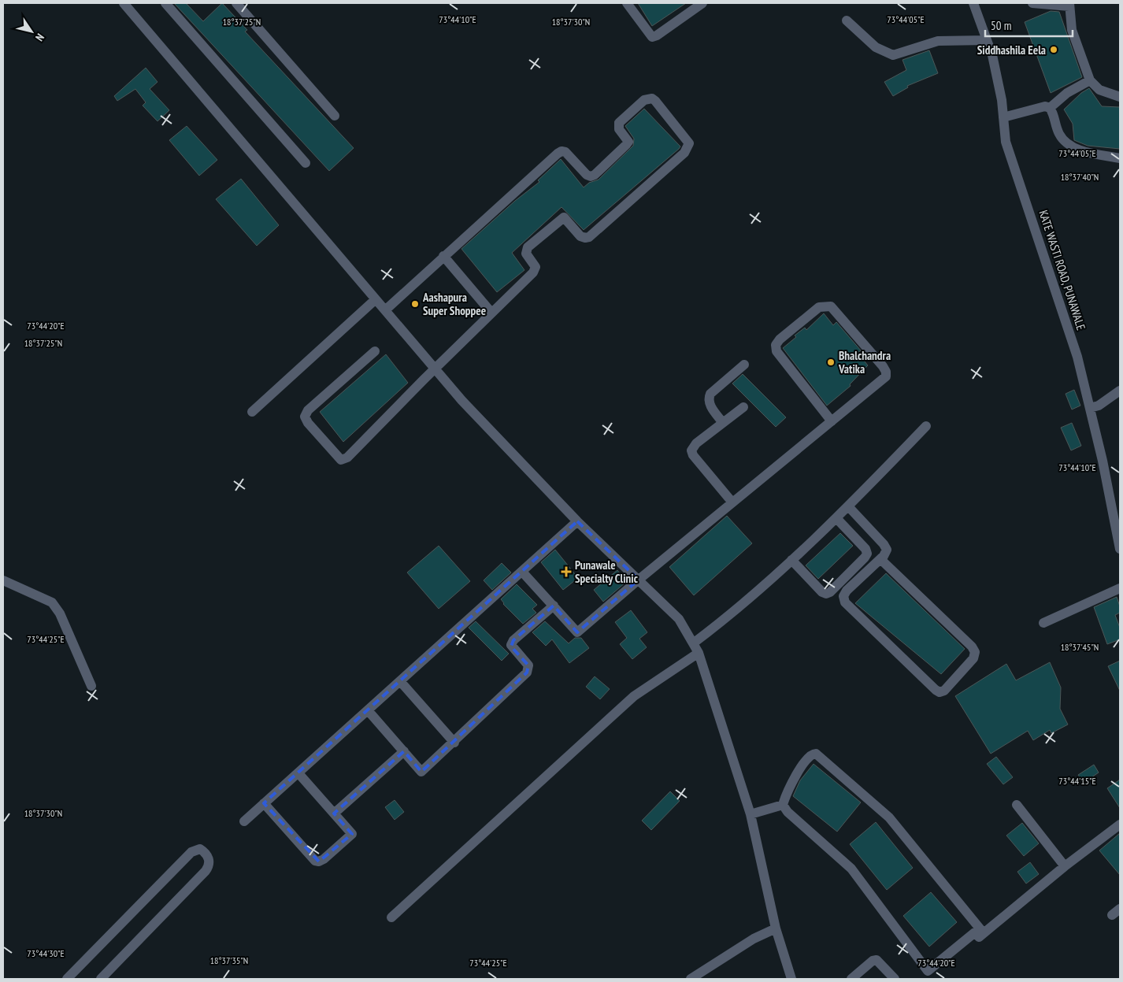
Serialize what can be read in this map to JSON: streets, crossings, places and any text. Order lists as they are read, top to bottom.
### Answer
{
  "streets": {
    "street": ["KATE WASTI ROAD, PUNAWALE"]
  },
  "places": {
    "other": ["Siddhashila Eela", "Aashapura Super Shoppee", "Bhalchandra Vatika"],
    "health": ["Punawale Specialty Clinic"]
  },
  "scale_bar": "50 m",
  "north": "bottom right",
  "coordinates": [
    "73°44'10\"E",
    "73°44'05\"E",
    "18°37'25\"N",
    "18°37'30\"N",
    "18°37'40\"N",
    "73°44'20\"E",
    "73°44'25\"E",
    "18°37'45\"N",
    "73°44'15\"E",
    "73°44'30\"E",
    "18°37'35\"N"
  ]
}
